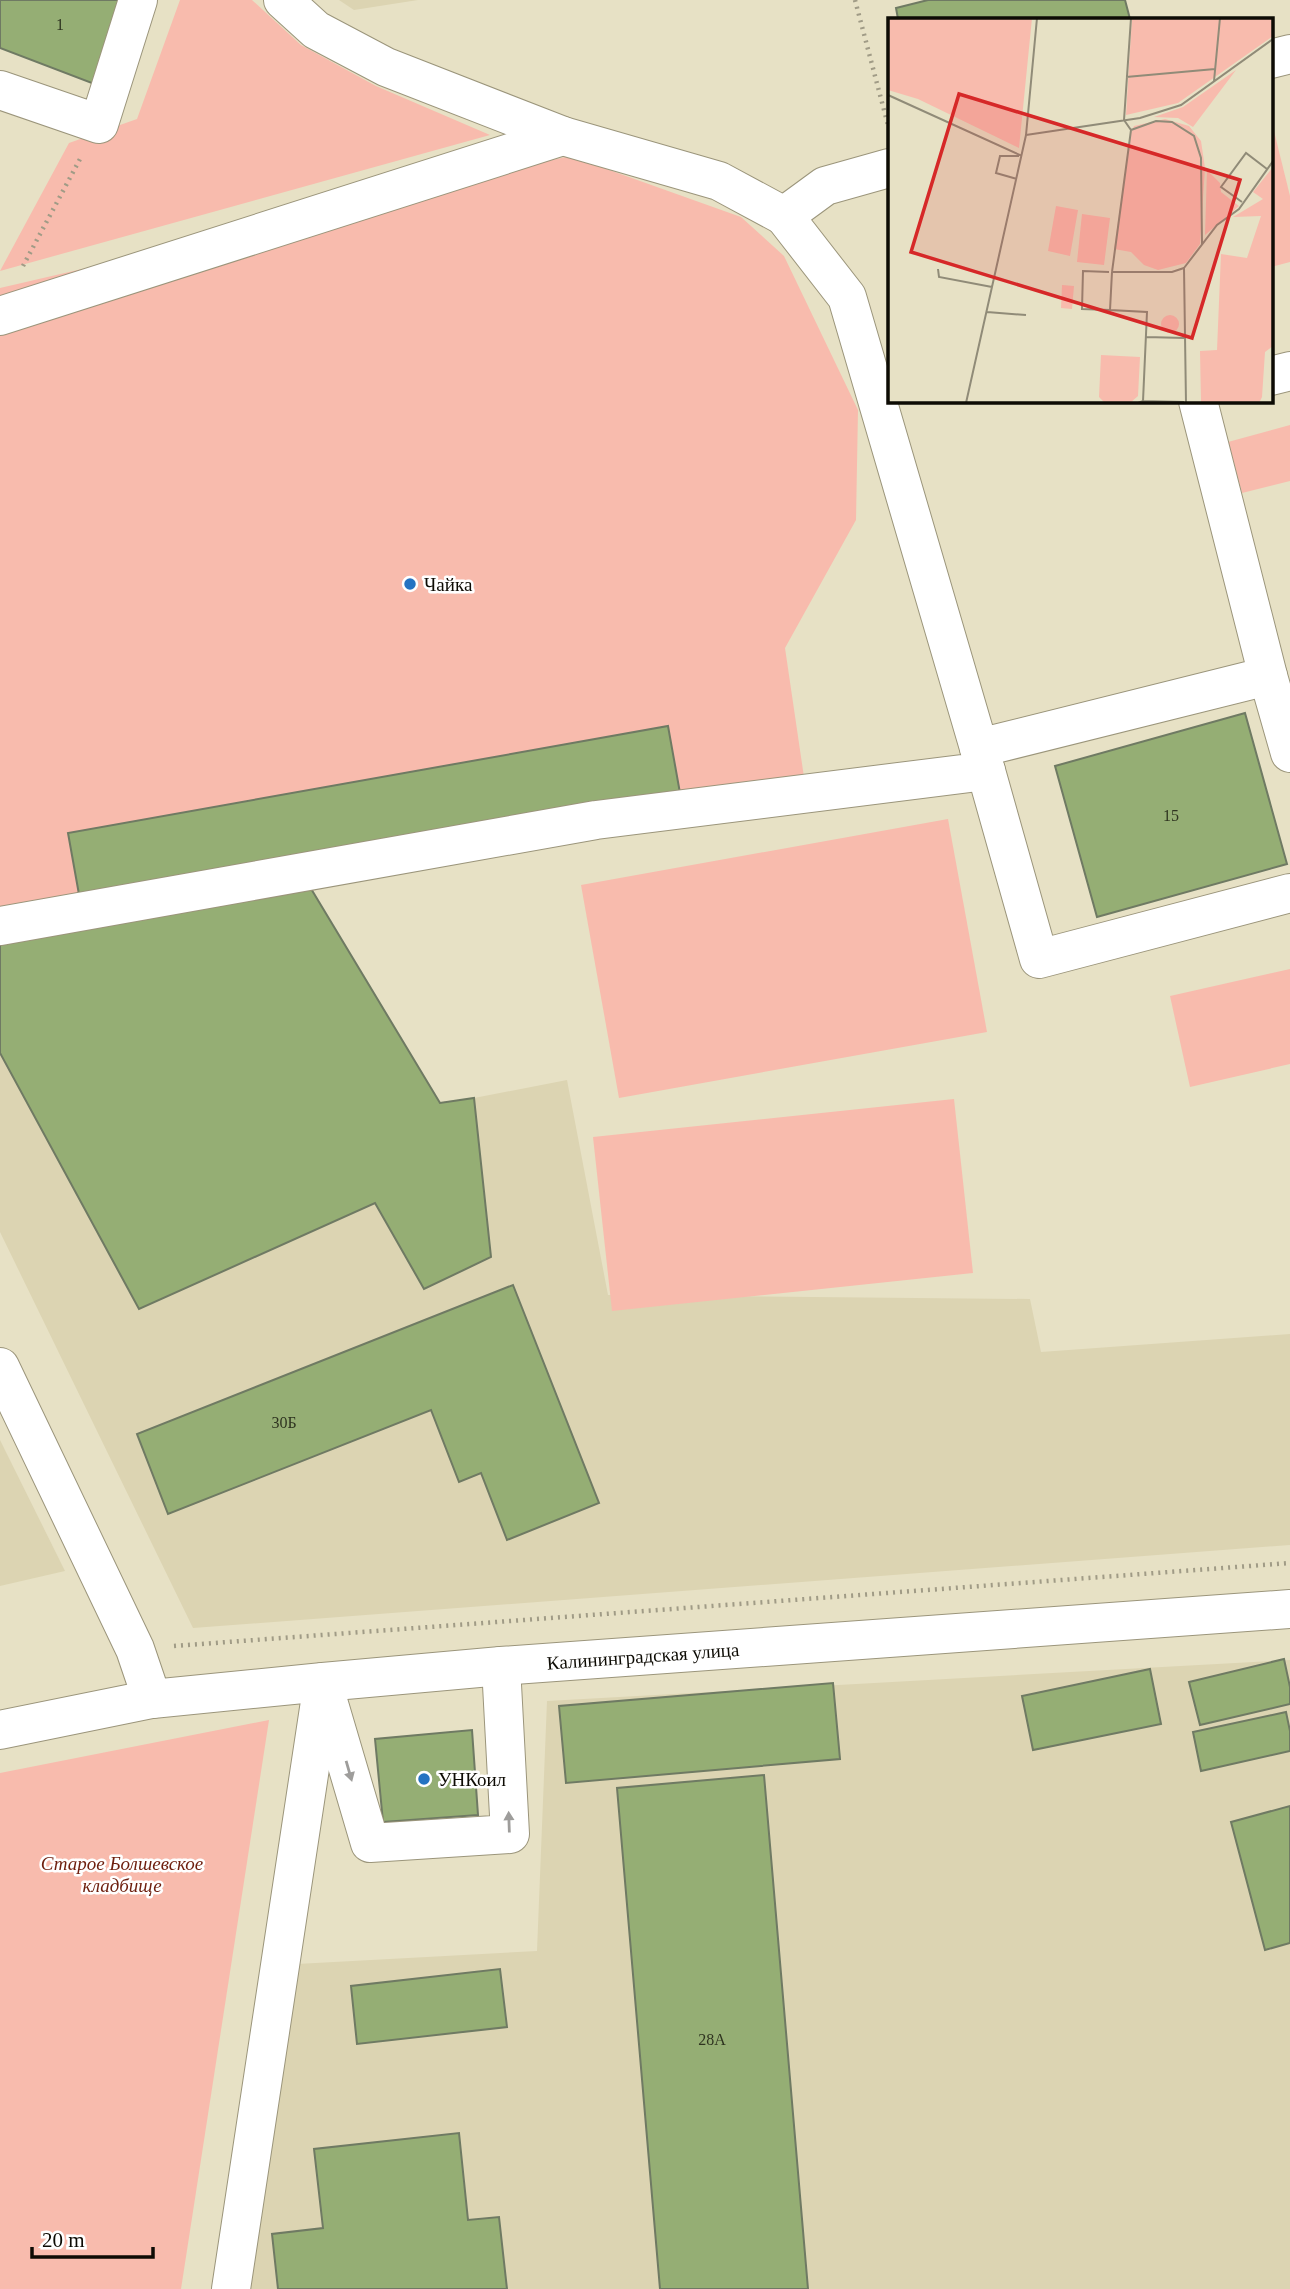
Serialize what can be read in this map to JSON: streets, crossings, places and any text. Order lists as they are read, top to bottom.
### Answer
{
  "streets": {
    "street": ["Калининградская улица"]
  },
  "parks": ["Старое Болшевское кладбище"],
  "places": ["Чайка", "УНКоил"],
  "house_numbers": [
    "1",
    "15",
    "30Б",
    "28А"
  ],
  "scale_bar": "20 m"
}
